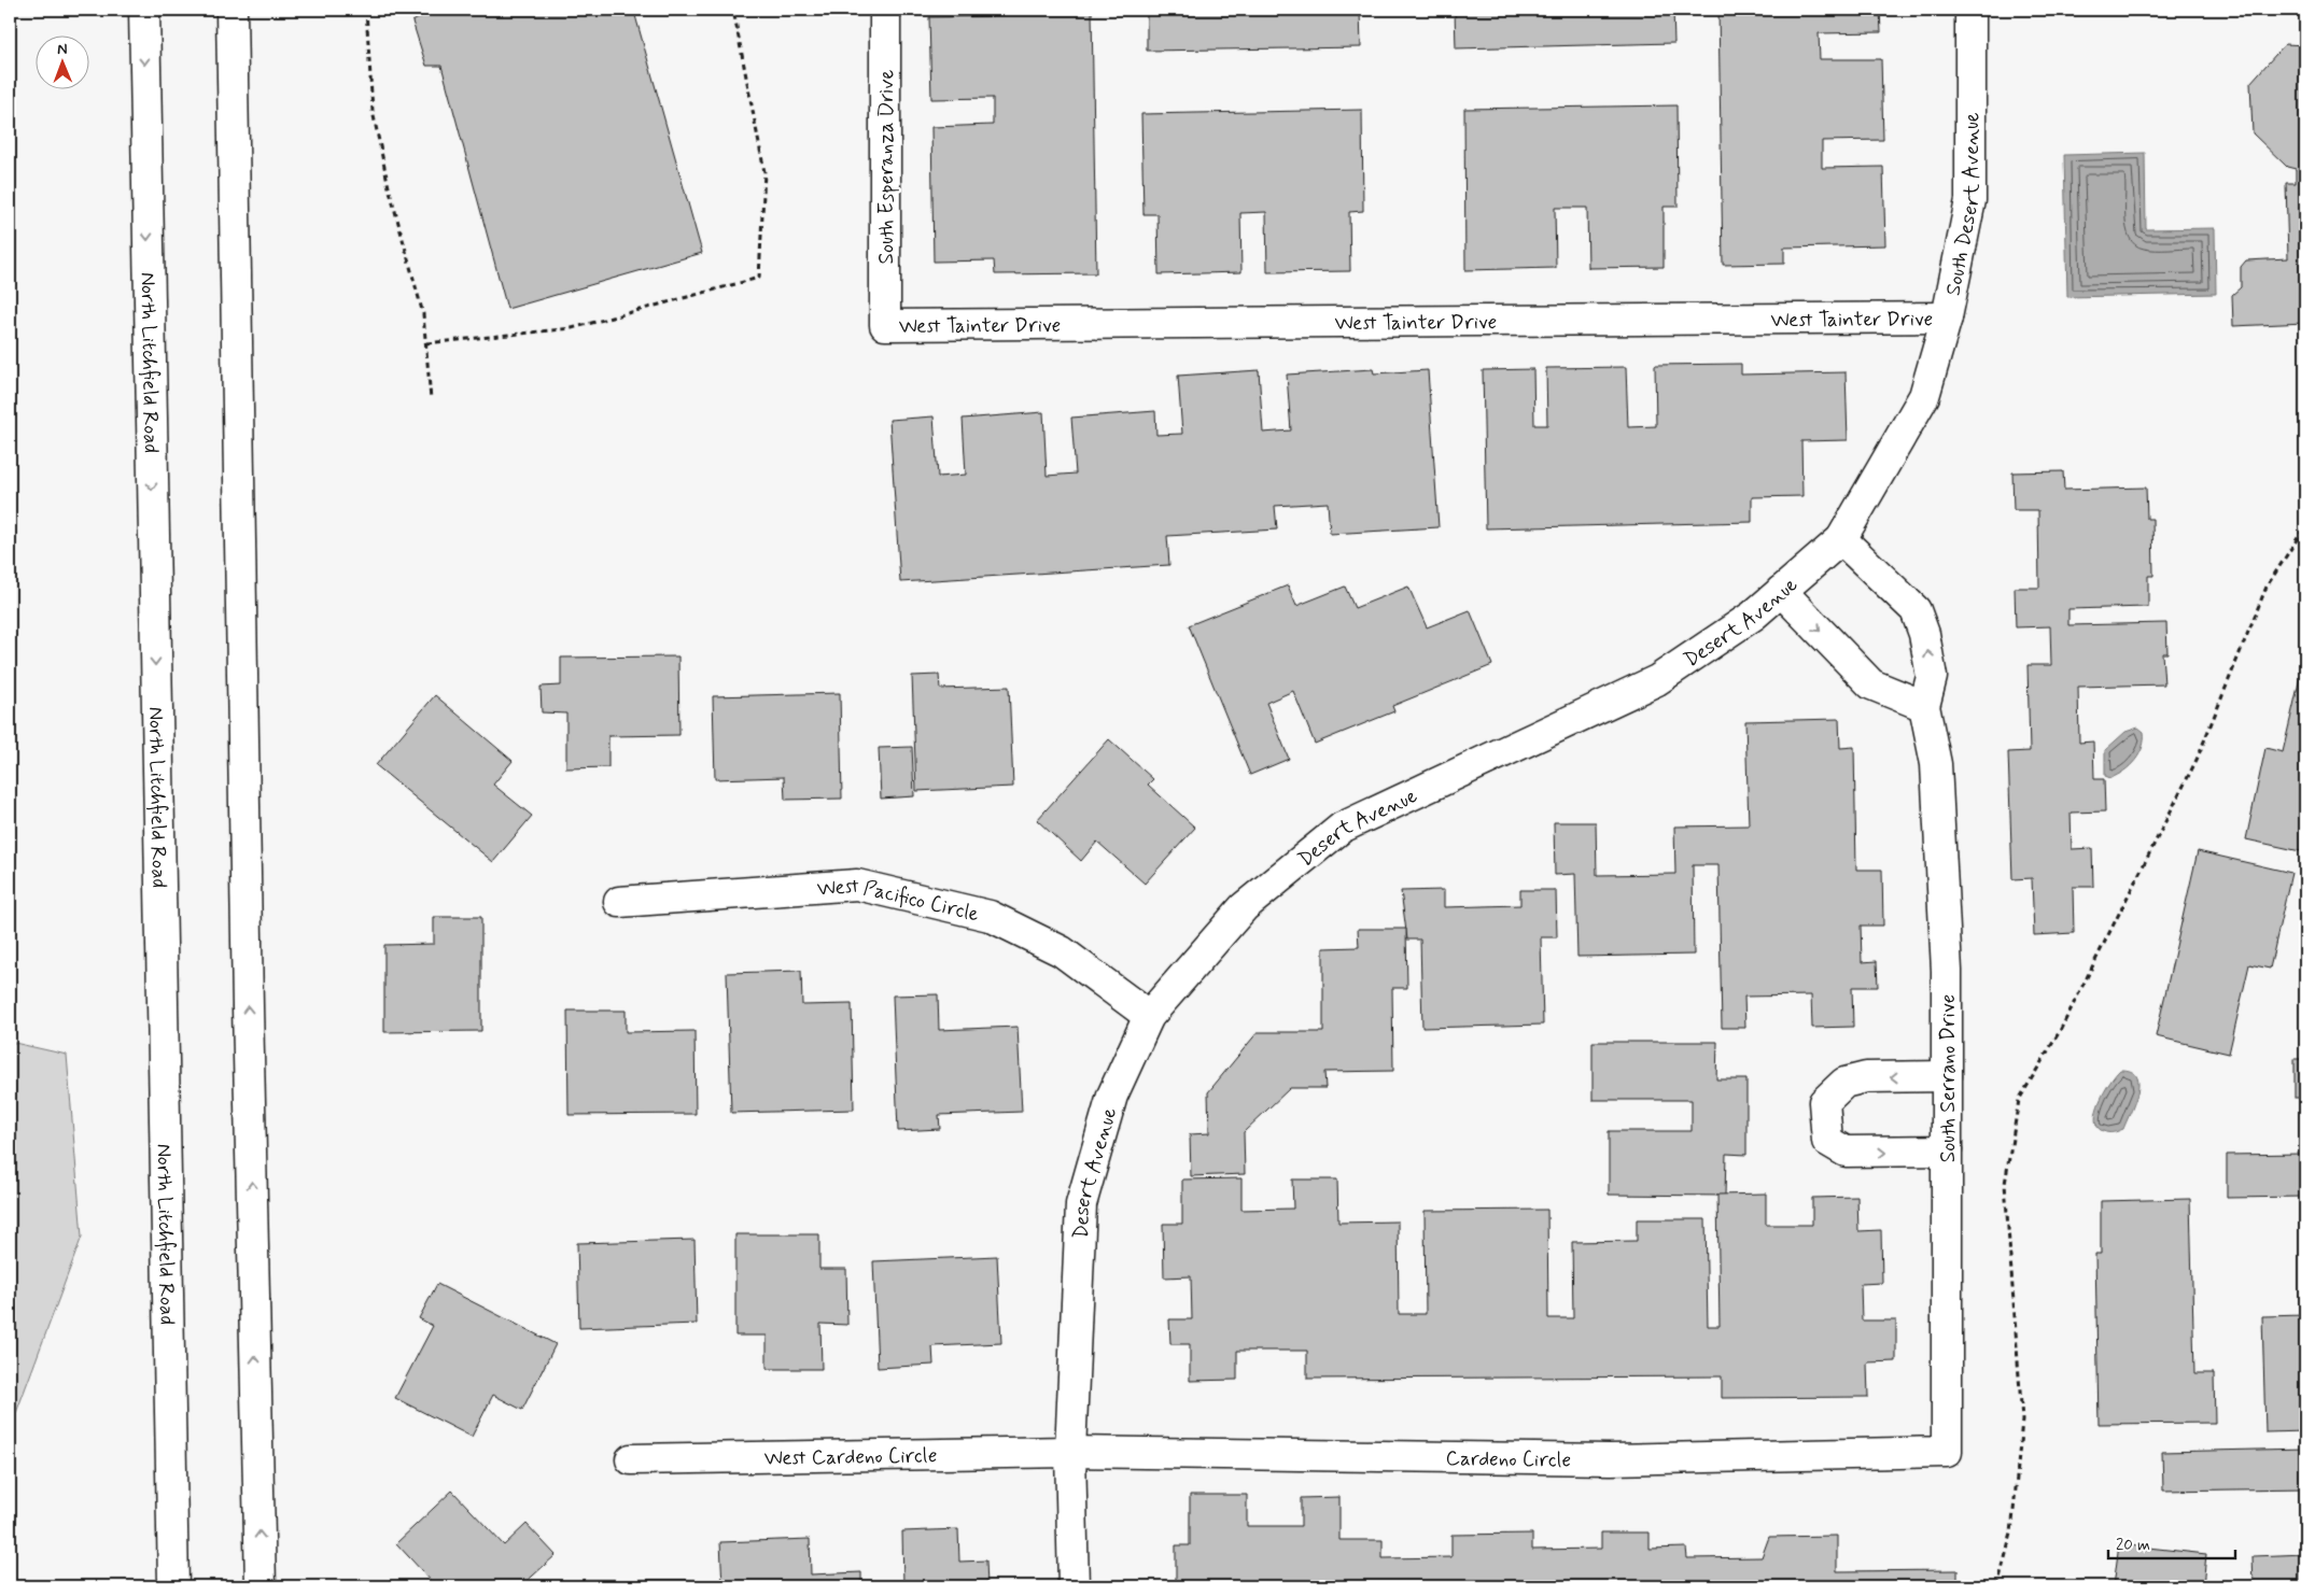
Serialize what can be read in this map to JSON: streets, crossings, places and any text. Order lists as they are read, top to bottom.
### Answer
{
  "streets": {
    "street": [
      "South Esperanza Drive",
      "South Desert Avenue",
      "West Tainter Drive",
      "North Litchfield Road",
      "Desert Avenue",
      "West Pacifico Circle",
      "South Serrano Drive",
      "West Cardeno Circle",
      "Cardeno Circle"
    ]
  },
  "crossings": [
    ["South Esperanza Drive", "West Tainter Drive"],
    ["South Desert Avenue", "West Tainter Drive"],
    ["South Desert Avenue", "Desert Avenue"],
    ["Desert Avenue", "West Pacifico Circle"],
    ["Desert Avenue", "South Serrano Drive"],
    ["Desert Avenue", "West Cardeno Circle"],
    ["Desert Avenue", "Cardeno Circle"],
    ["South Serrano Drive", "Cardeno Circle"],
    ["West Cardeno Circle", "Cardeno Circle"]
  ],
  "scale_bar": "20 m",
  "north": "top"
}
